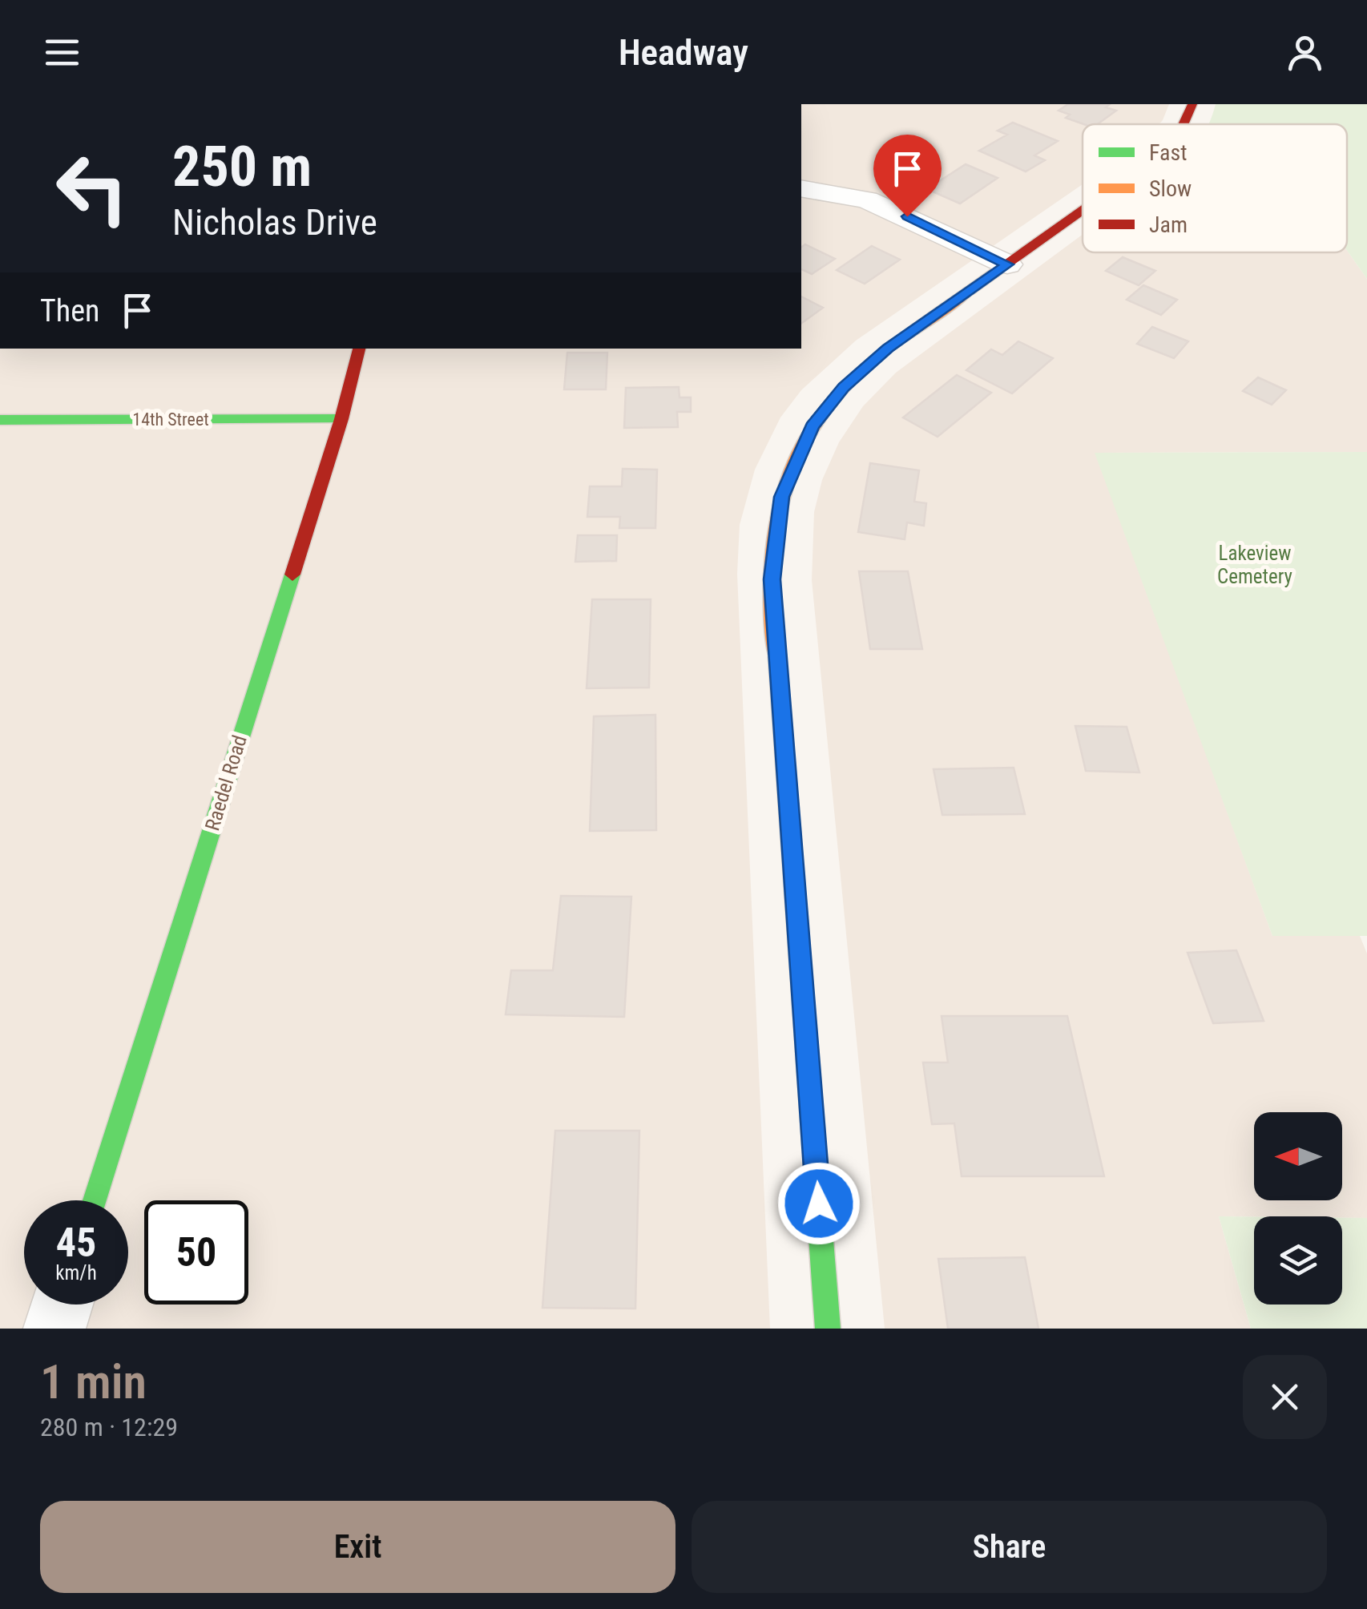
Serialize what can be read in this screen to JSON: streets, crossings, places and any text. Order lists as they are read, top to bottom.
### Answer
{
  "streets": {
    "main road": ["14th Street", "Raedel Road"]
  },
  "crossings": [
    ["14th Street", "Raedel Road"]
  ],
  "parks": ["Lakeview Cemetery"],
  "legend": ["Fast", "Slow", "Jam"],
  "north": "left",
  "page": {
    "header": "Headway",
    "turn": ["250 m", "Nicholas Drive"],
    "then": "Then",
    "speed": "45 km/h",
    "limit": "50",
    "heading": ["1 min", "280 m · 12:29"],
    "buttons": ["Exit", "Share"]
  }
}
